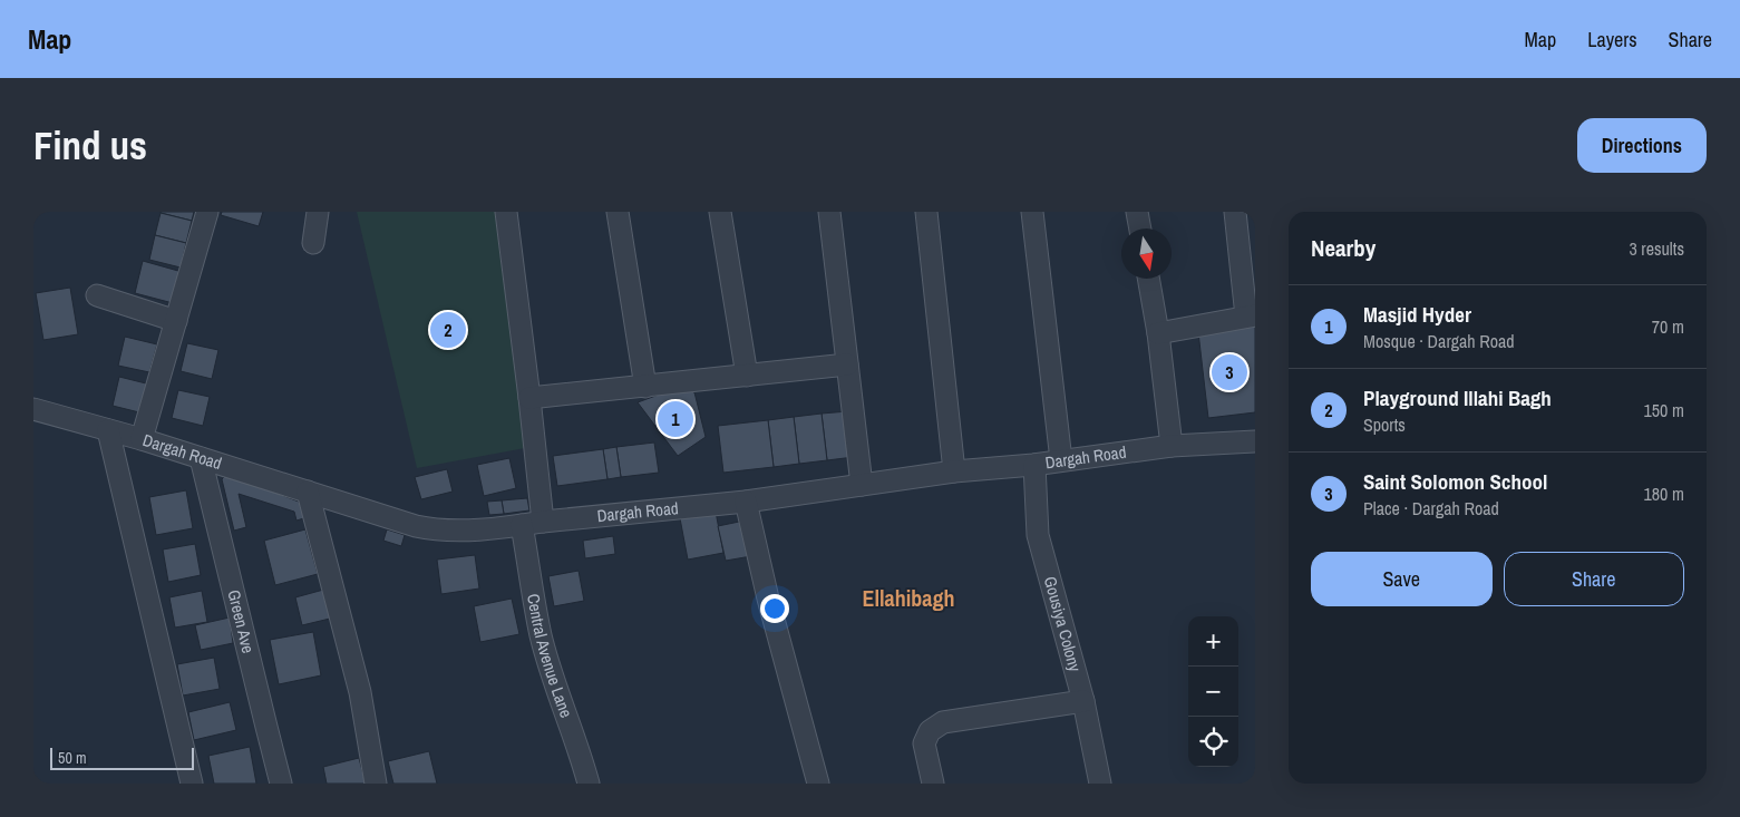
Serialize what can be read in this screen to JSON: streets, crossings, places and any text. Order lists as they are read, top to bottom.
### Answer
{
  "streets": {
    "street": [
      "Dargah Road",
      "Green Ave",
      "Gousiya Colony",
      "Central Avenue Lane"
    ]
  },
  "crossings": [
    ["Dargah Road", "Green Ave"],
    ["Dargah Road", "Gousiya Colony"],
    ["Dargah Road", "Central Avenue Lane"]
  ],
  "districts": ["Ellahibagh"],
  "scale_bar": "50 m",
  "north": "bottom",
  "page": {
    "header": "Map",
    "nav": ["Map", "Layers", "Share"],
    "buttons": [
      "Directions",
      ["Save", "Share"]
    ],
    "title": "Find us",
    "heading": ["Nearby", "3 results"],
    "list": [
      {
        "mark": "1",
        "name": "Masjid Hyder",
        "note": "Mosque · Dargah Road",
        "value": "70 m"
      },
      {
        "mark": "2",
        "name": "Playground Illahi Bagh",
        "note": "Sports",
        "value": "150 m"
      },
      {
        "mark": "3",
        "name": "Saint Solomon School",
        "note": "Place · Dargah Road",
        "value": "180 m"
      }
    ],
    "pins": ["2", "3", "1"],
    "map_buttons": ["+", "−"],
    "scale": "50 m"
  }
}
